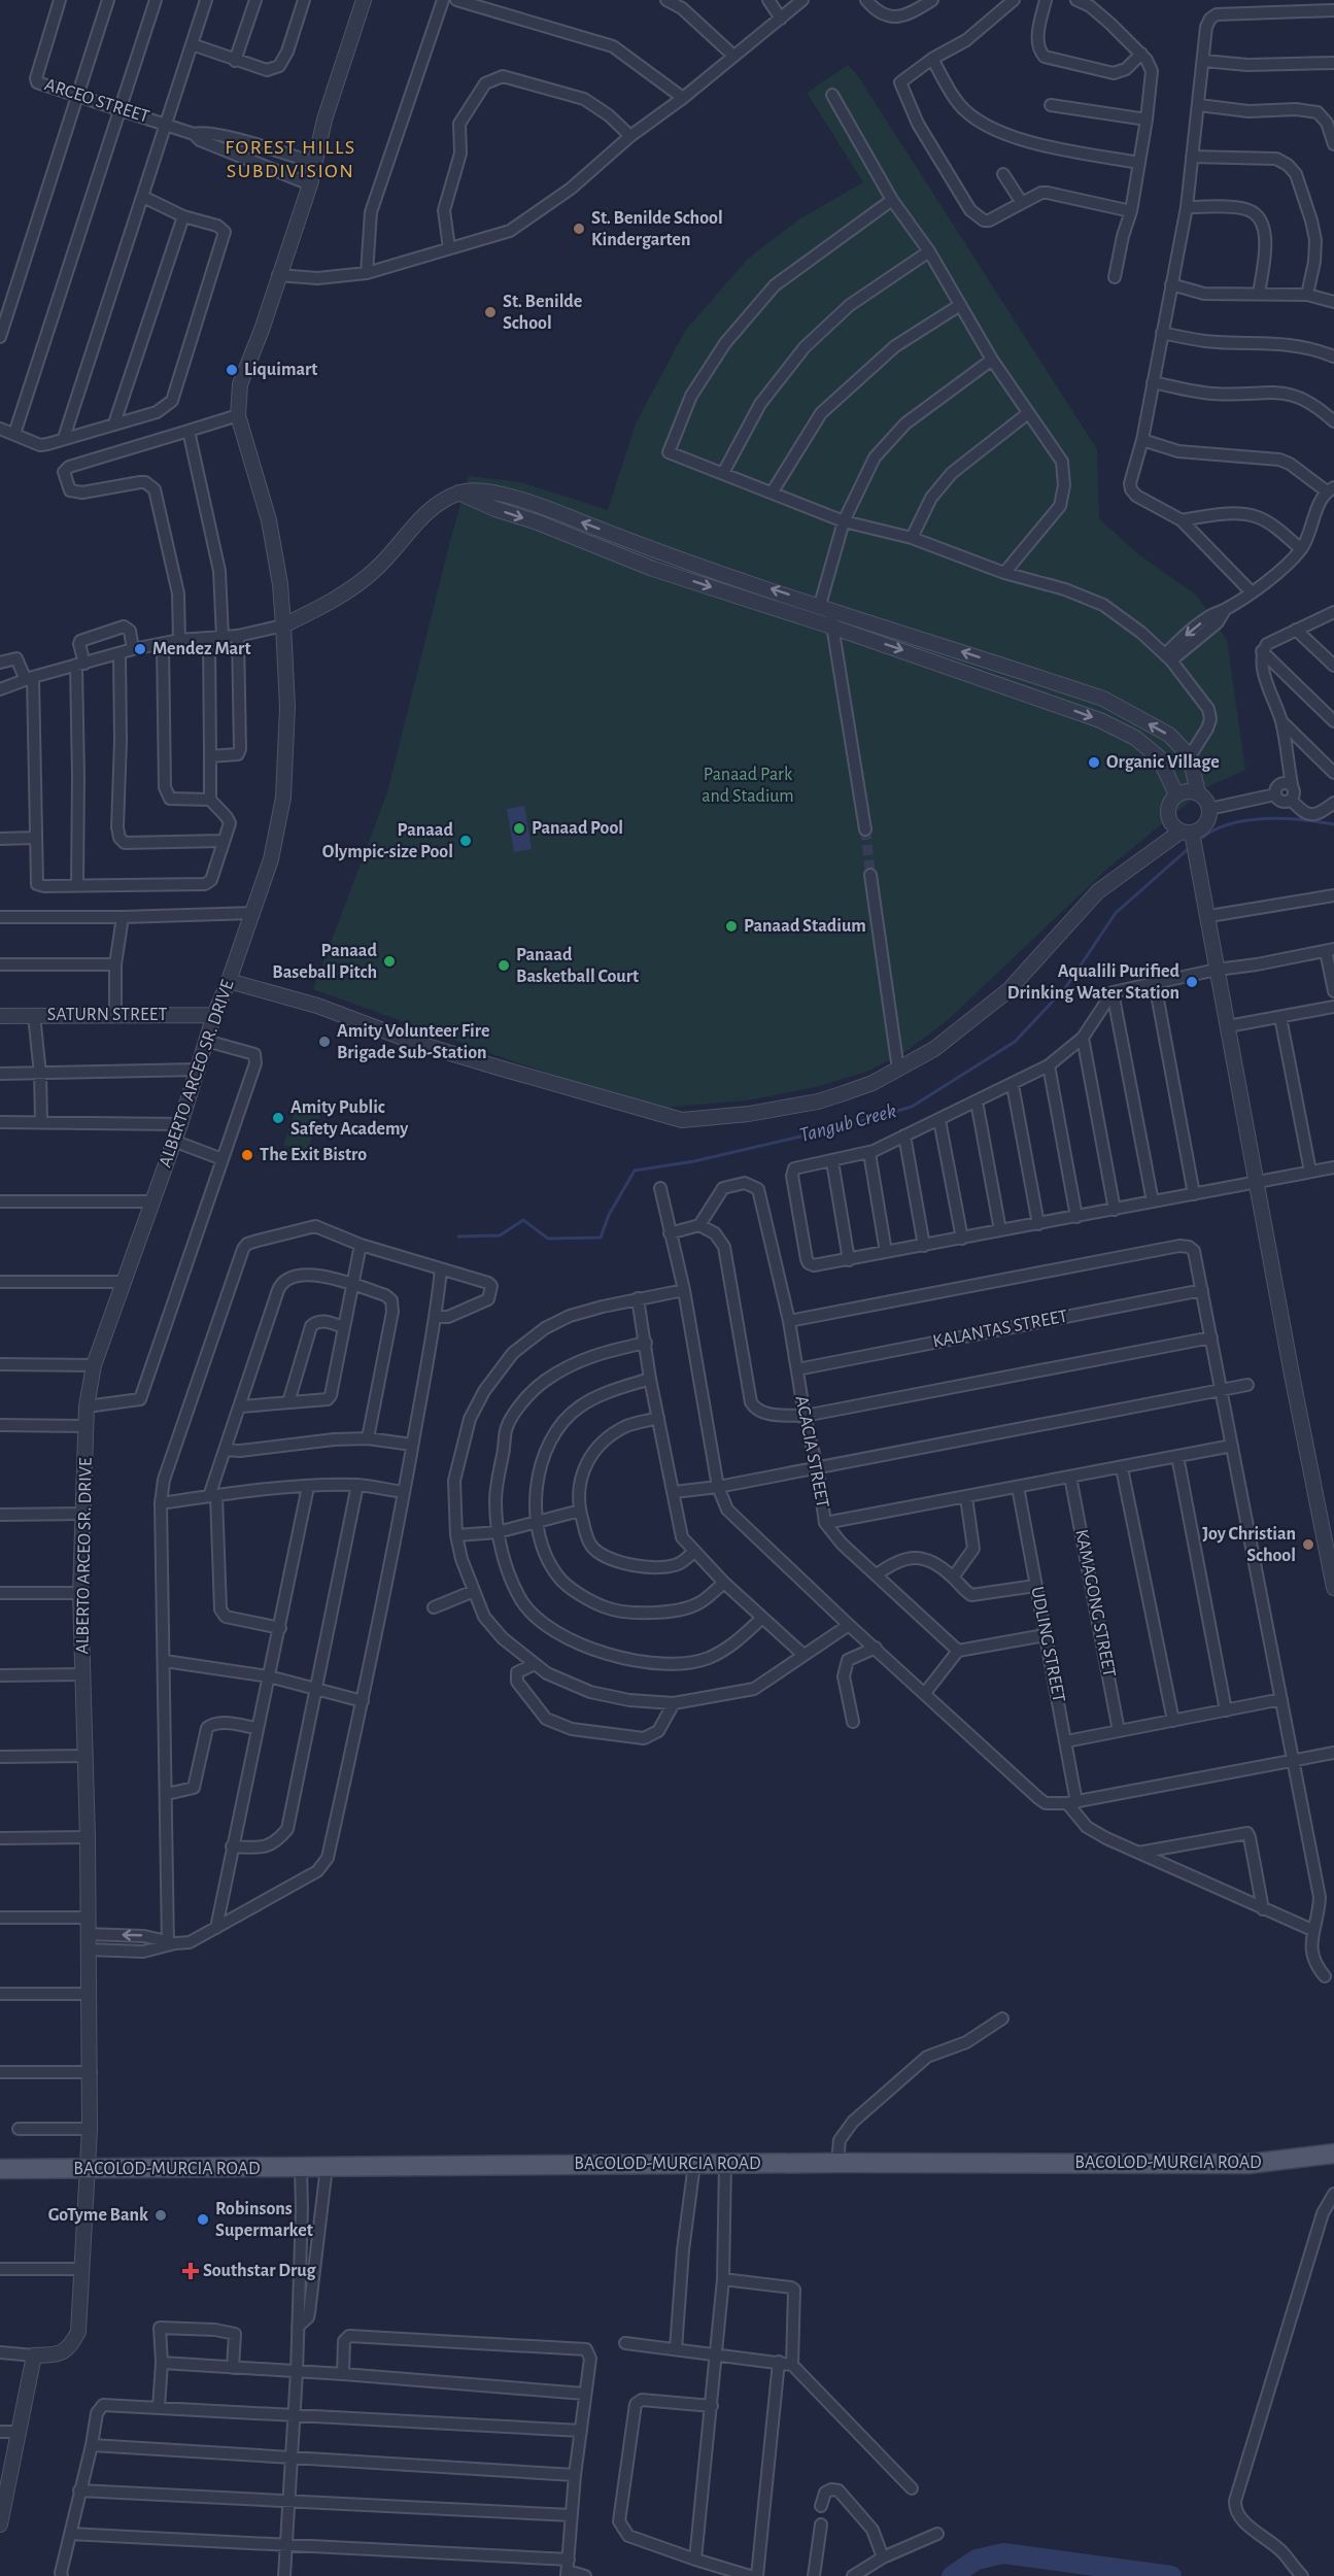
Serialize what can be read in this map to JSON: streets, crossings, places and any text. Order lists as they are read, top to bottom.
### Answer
{
  "streets": {
    "main road": ["BACOLOD-MURCIA ROAD"],
    "street": [
      "ARCEO STREET",
      "SATURN STREET",
      "ALBERTO ARCEO SR. DRIVE",
      "KALANTAS STREET",
      "ACACIA STREET",
      "KAMAGONG STREET",
      "UDLING STREET"
    ]
  },
  "crossings": [
    ["SATURN STREET", "ALBERTO ARCEO SR. DRIVE"],
    ["ALBERTO ARCEO SR. DRIVE", "BACOLOD-MURCIA ROAD"],
    ["KALANTAS STREET", "ACACIA STREET"]
  ],
  "districts": ["FOREST HILLS SUBDIVISION"],
  "water": ["Tangub Creek"],
  "parks": ["Panaad Park and Stadium"],
  "places": {
    "other": [
      "St. Benilde School Kindergarten",
      "St. Benilde School",
      "Liquimart",
      "Mendez Mart",
      "Organic Village",
      "Panaad Pool",
      "Panaad Olympic-size Pool",
      "Panaad Stadium",
      "Panaad Baseball Pitch",
      "Panaad Basketball Court",
      "Aqualili Purified Drinking Water Station",
      "Amity Volunteer Fire Brigade Sub-Station",
      "Amity Public Safety Academy",
      "The Exit Bistro",
      "Joy Christian School",
      "GoTyme Bank",
      "Robinsons Supermarket"
    ],
    "health": ["Southstar Drug"]
  }
}
